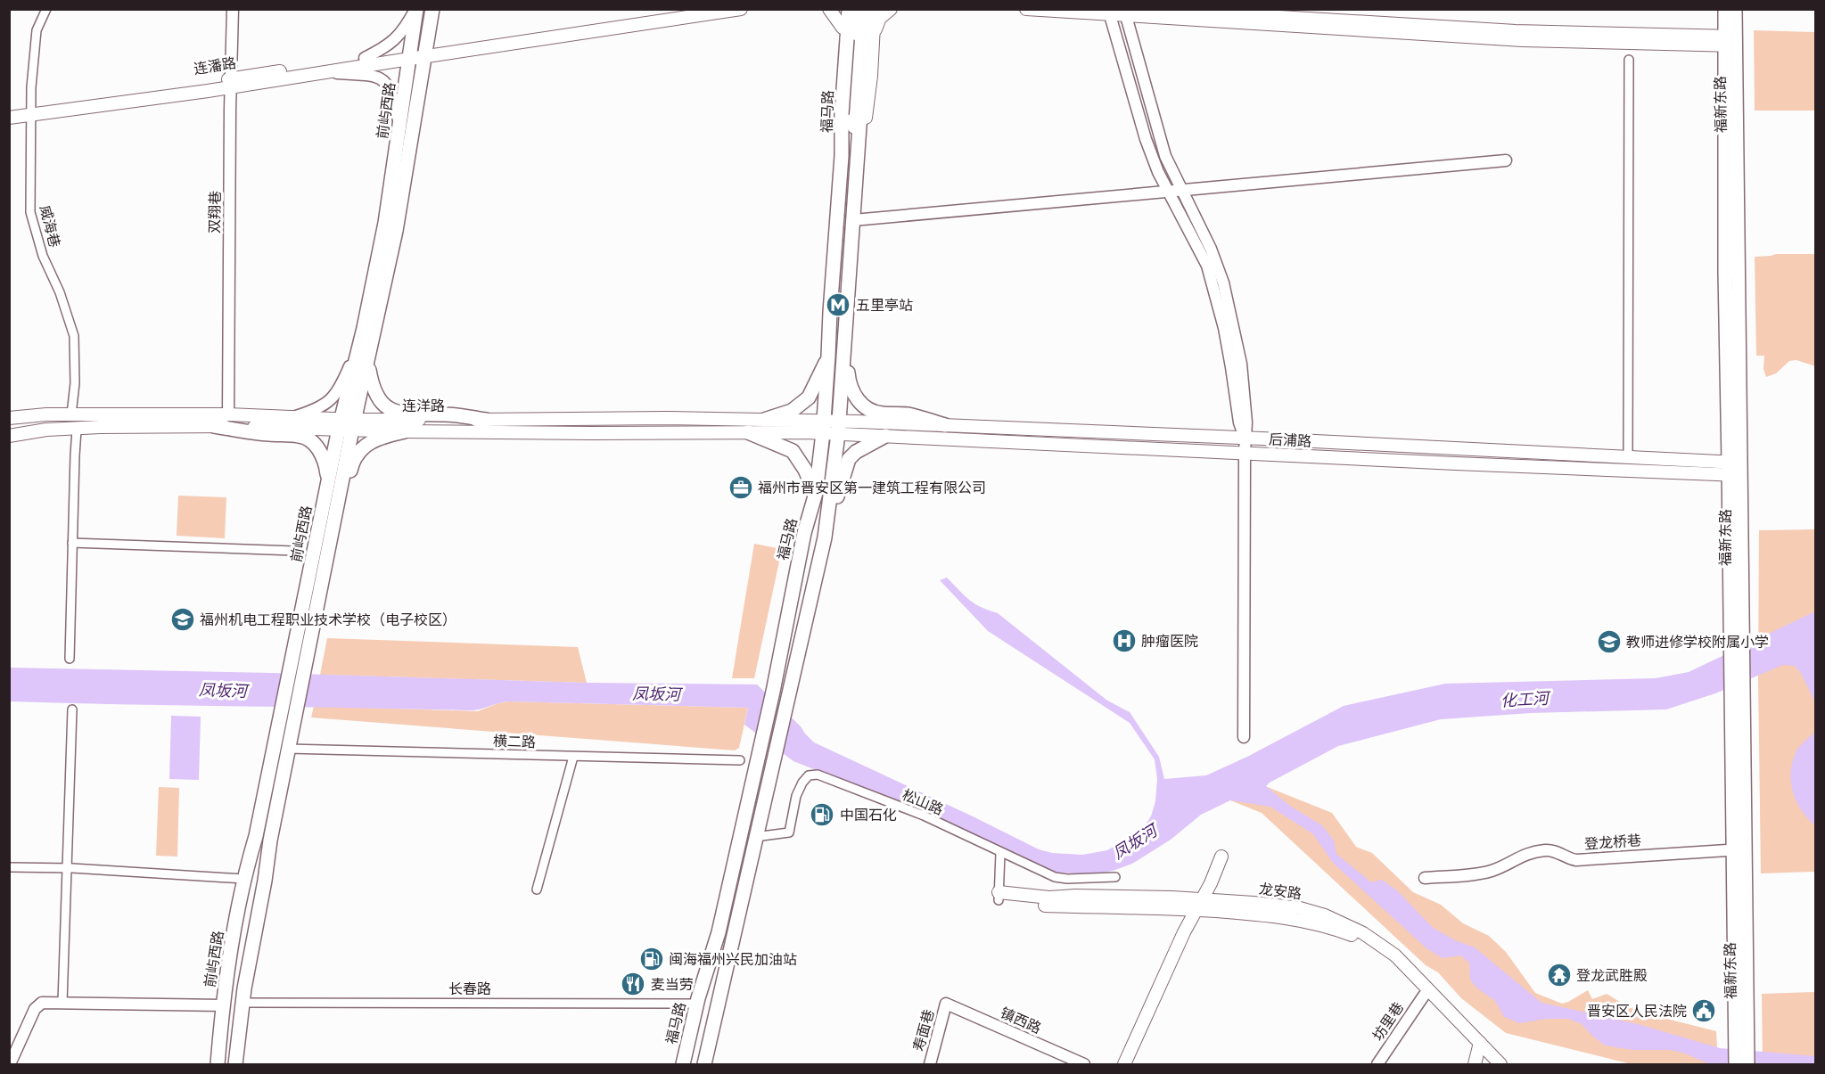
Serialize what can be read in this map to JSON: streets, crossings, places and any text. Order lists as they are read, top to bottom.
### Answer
{
  "streets": {
    "main road": [
      "连潘路",
      "福新东路",
      "前屿西路",
      "福马路",
      "连洋路",
      "后浦路",
      "龙安路"
    ],
    "street": [
      "双翔巷",
      "威海巷",
      "横二路",
      "松山路",
      "登龙桥巷",
      "长春路",
      "镇西路",
      "坊里巷",
      "寿面巷"
    ]
  },
  "crossings": [
    ["连潘路", "前屿西路"],
    ["连潘路", "双翔巷"],
    ["连潘路", "威海巷"],
    ["福新东路", "后浦路"],
    ["福新东路", "登龙桥巷"],
    ["前屿西路", "连洋路"],
    ["前屿西路", "横二路"],
    ["前屿西路", "长春路"],
    ["福马路", "连洋路"],
    ["福马路", "后浦路"],
    ["福马路", "松山路"],
    ["福马路", "长春路"],
    ["双翔巷", "连洋路"],
    ["威海巷", "连洋路"],
    ["连洋路", "后浦路"],
    ["龙安路", "坊里巷"],
    ["镇西路", "寿面巷"]
  ],
  "water": ["凤坂河", "化工河"],
  "places": {
    "metro station": ["五里亭站"],
    "office": ["福州市晋安区第一建筑工程有限公司"],
    "school or university": ["福州机电工程职业技术学校（电子校区）", "教师进修学校附属小学"],
    "hospital": ["肿瘤医院"],
    "fuel station": ["中国石化", "闽海福州兴民加油站"],
    "temple": ["登龙武胜殿"],
    "restaurant": ["麦当劳"],
    "public building": ["晋安区人民法院"]
  }
}
